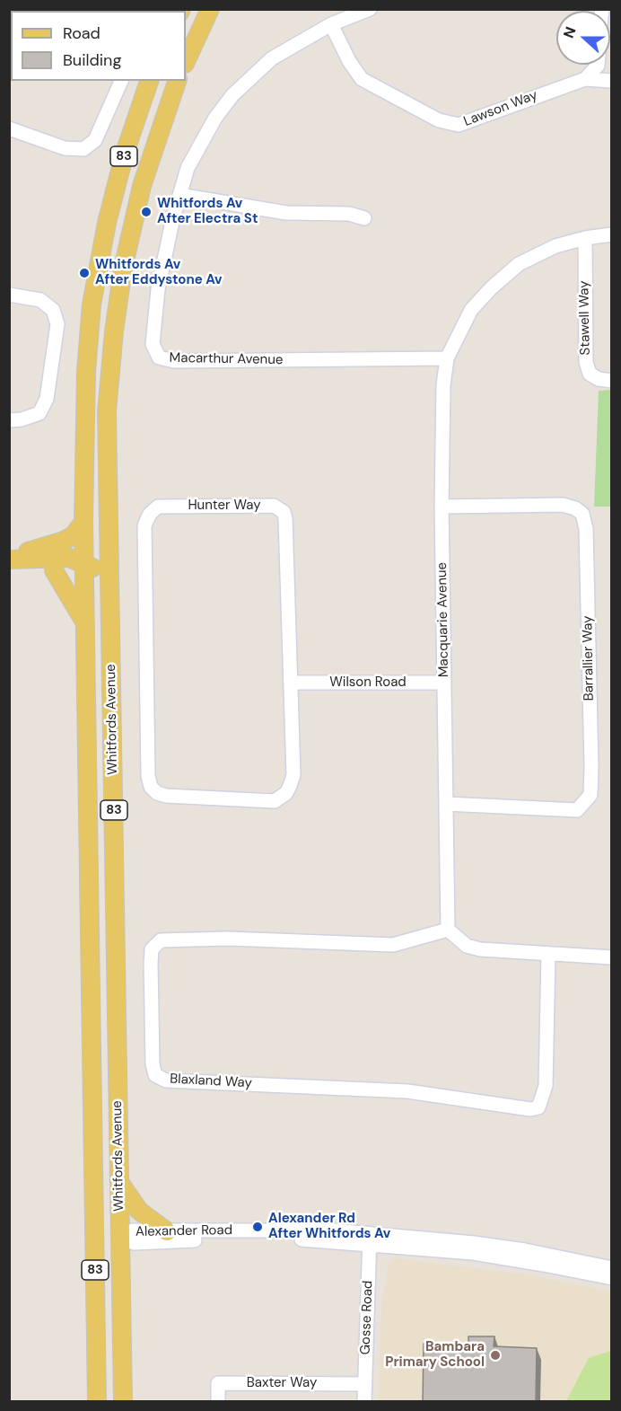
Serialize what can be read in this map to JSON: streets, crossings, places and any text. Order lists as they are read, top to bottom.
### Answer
{
  "streets": {
    "main road": ["83", "Whitfords Avenue"],
    "street": [
      "Lawson Way",
      "Stawell Way",
      "Macarthur Avenue",
      "Hunter Way",
      "Macquarie Avenue",
      "Barrallier Way",
      "Wilson Road",
      "Blaxland Way",
      "Alexander Road",
      "Gosse Road",
      "Baxter Way"
    ]
  },
  "crossings": [
    ["Lawson Way", "Macarthur Avenue"],
    ["Stawell Way", "Macquarie Avenue"],
    ["Macarthur Avenue", "Macquarie Avenue"],
    ["Hunter Way", "Wilson Road"],
    ["Macquarie Avenue", "Barrallier Way"],
    ["Macquarie Avenue", "Wilson Road"],
    ["Macquarie Avenue", "Blaxland Way"],
    ["Whitfords Avenue", "Alexander Road"],
    ["Alexander Road", "Gosse Road"],
    ["Gosse Road", "Baxter Way"]
  ],
  "places": [
    "Whitfords Av After Electra St",
    "Whitfords Av After Eddystone Av",
    "Alexander Rd After Whitfords Av",
    "Bambara Primary School"
  ],
  "legend": ["Road", "Building"],
  "north": "left"
}
